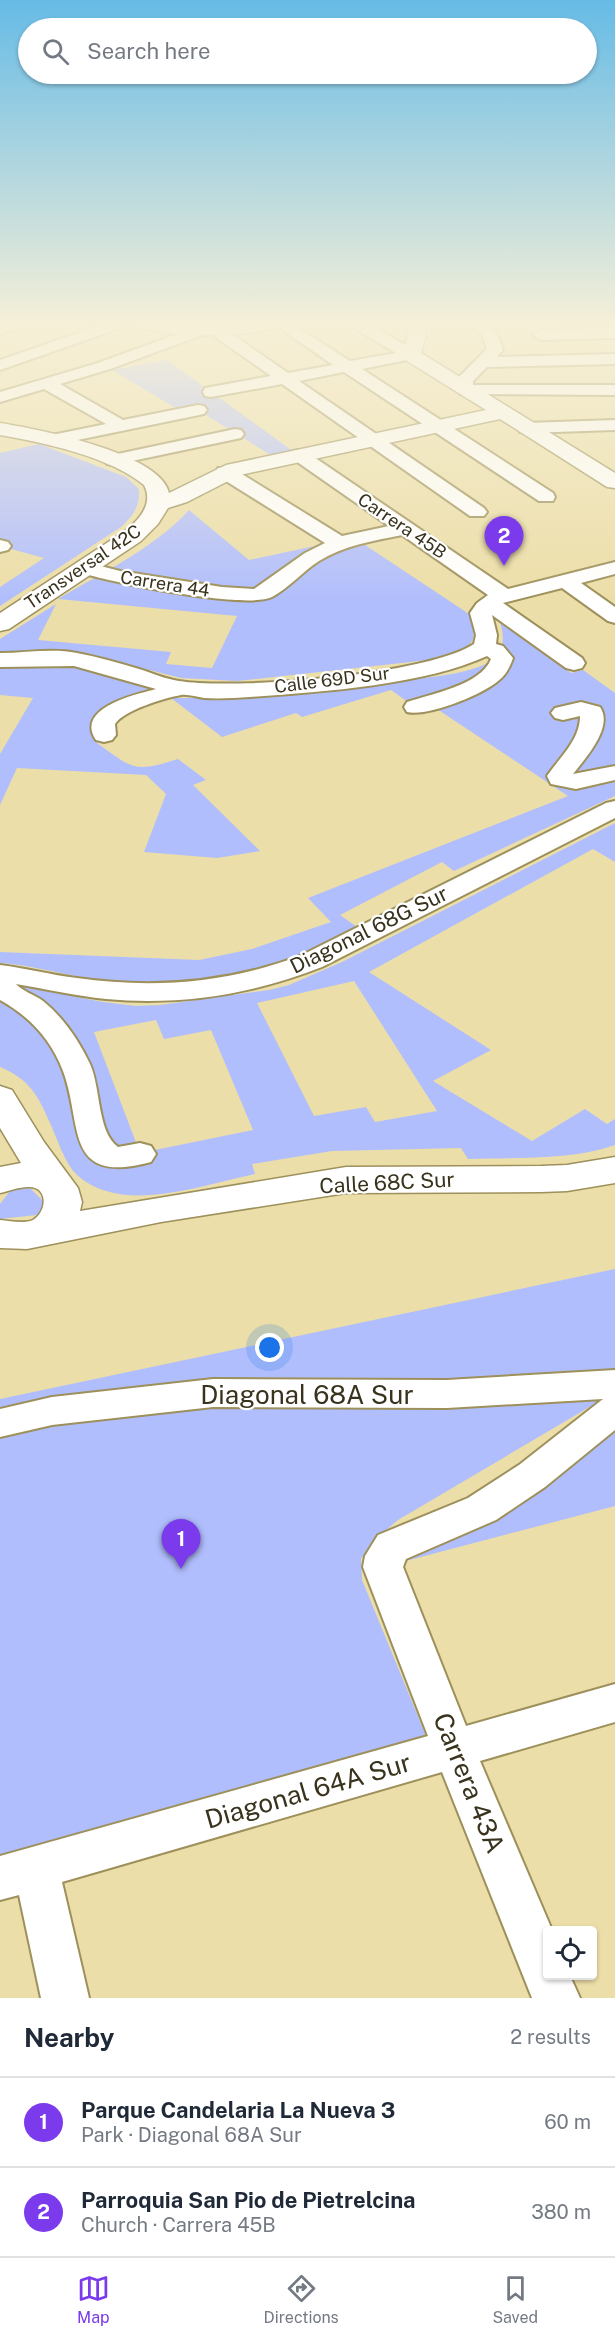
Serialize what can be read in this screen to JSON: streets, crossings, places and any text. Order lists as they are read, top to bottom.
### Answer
{
  "streets": {
    "street": [
      "Carrera 45B",
      "Transversal 42C",
      "Carrera 44",
      "Calle 69D Sur",
      "Diagonal 68G Sur",
      "Calle 68C Sur",
      "Diagonal 68A Sur",
      "Carrera 43A",
      "Diagonal 64A Sur"
    ]
  },
  "crossings": [
    ["Transversal 42C", "Carrera 44"],
    ["Carrera 43A", "Diagonal 64A Sur"]
  ],
  "page": {
    "search": "Search here",
    "pins": ["2", "1"],
    "heading": ["Nearby", "2 results"],
    "list": [
      {
        "mark": "1",
        "name": "Parque Candelaria La Nueva 3",
        "note": "Park · Diagonal 68A Sur",
        "value": "60 m"
      },
      {
        "mark": "2",
        "name": "Parroquia San Pio de Pietrelcina",
        "note": "Church · Carrera 45B",
        "value": "380 m"
      }
    ],
    "nav": ["Map", "Directions", "Saved"]
  }
}
